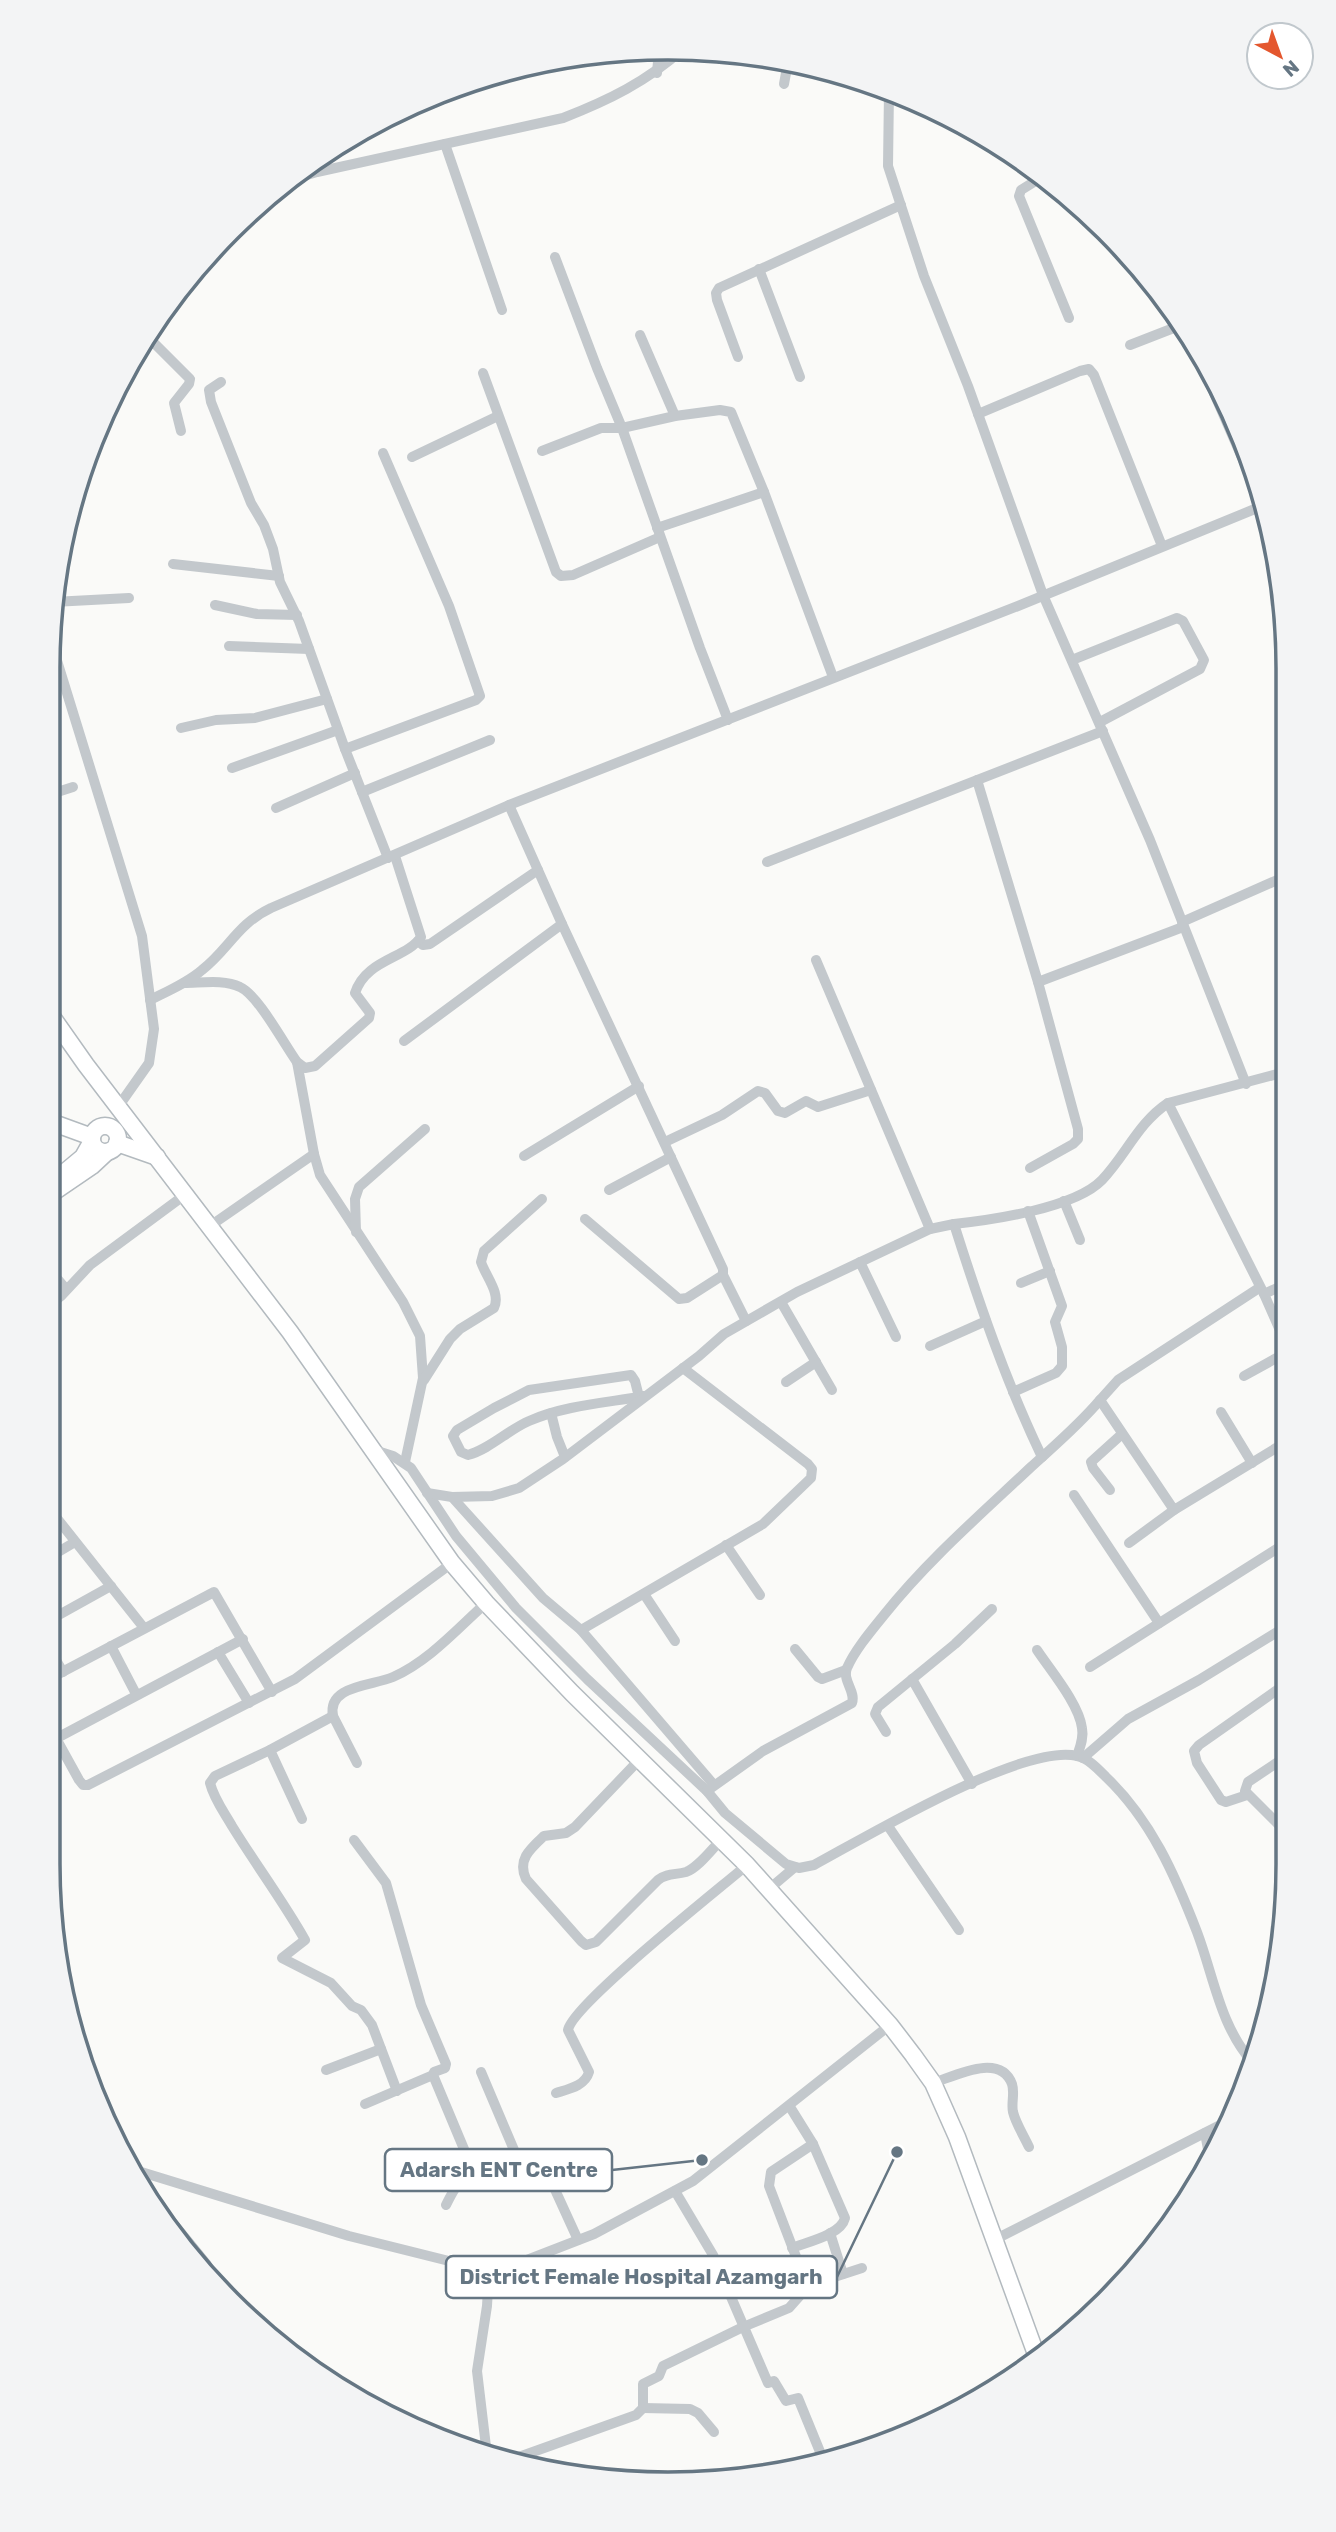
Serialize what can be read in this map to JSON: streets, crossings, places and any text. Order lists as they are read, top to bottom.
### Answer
{
  "places": ["District Female Hospital Azamgarh", "Adarsh ENT Centre"],
  "north": "bottom right"
}
